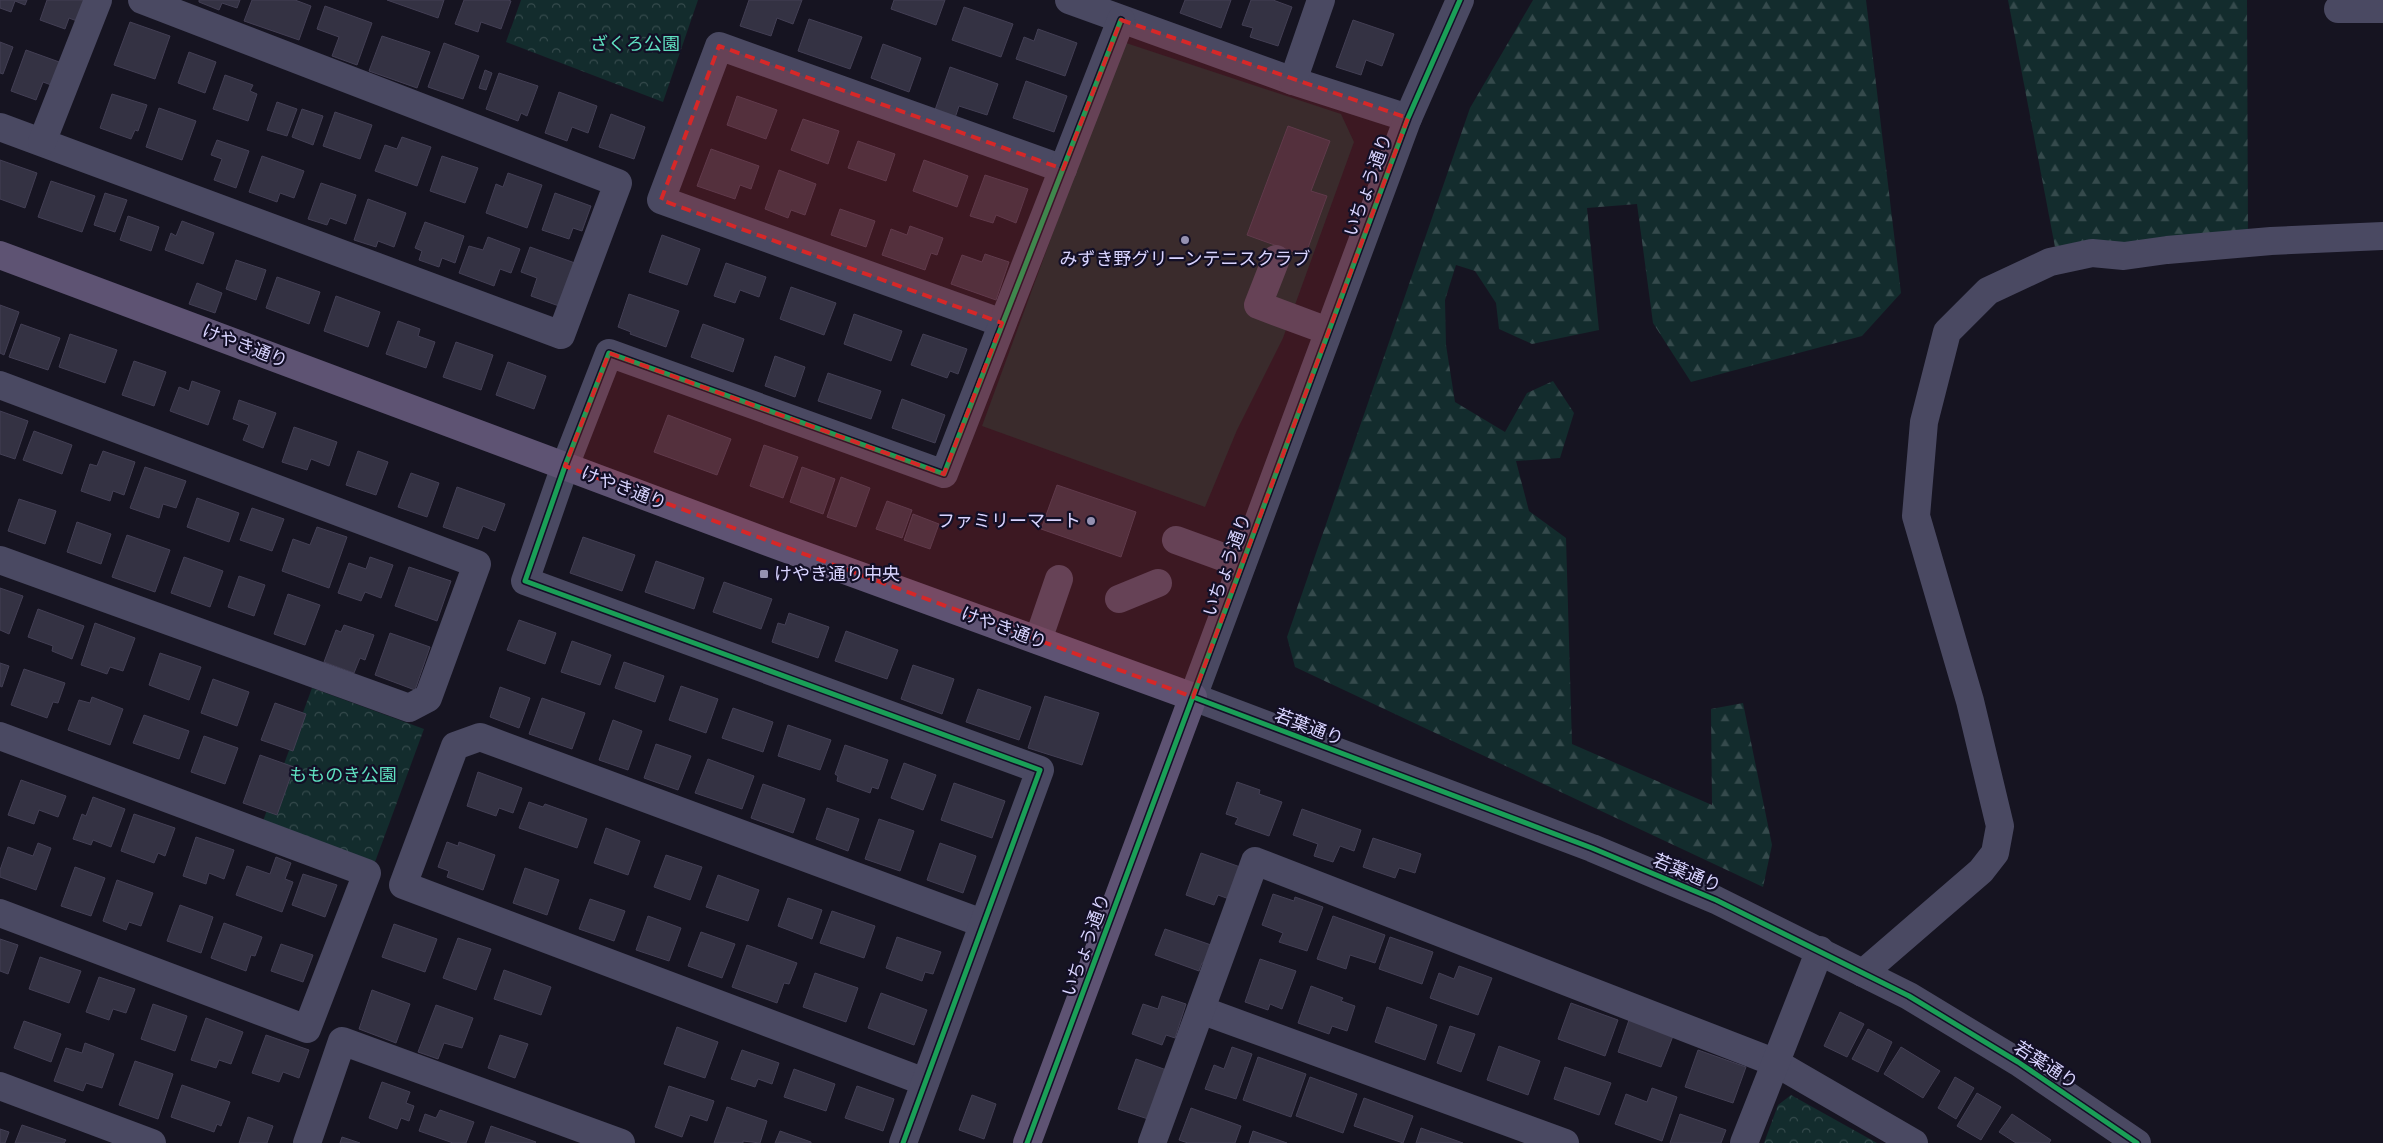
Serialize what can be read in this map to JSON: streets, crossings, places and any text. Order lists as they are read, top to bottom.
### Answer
{
  "streets": {
    "main road": ["いちょう通り", "けやき通り"],
    "street": ["若葉通り"]
  },
  "crossings": [
    ["いちょう通り", "けやき通り"],
    ["いちょう通り", "若葉通り"],
    ["けやき通り", "若葉通り"]
  ],
  "parks": ["ざくろ公園", "もものき公園"],
  "places": {
    "other": ["みずき野グリーンテニスクラブ", "ファミリーマート"],
    "transit": ["けやき通り中央"]
  }
}
